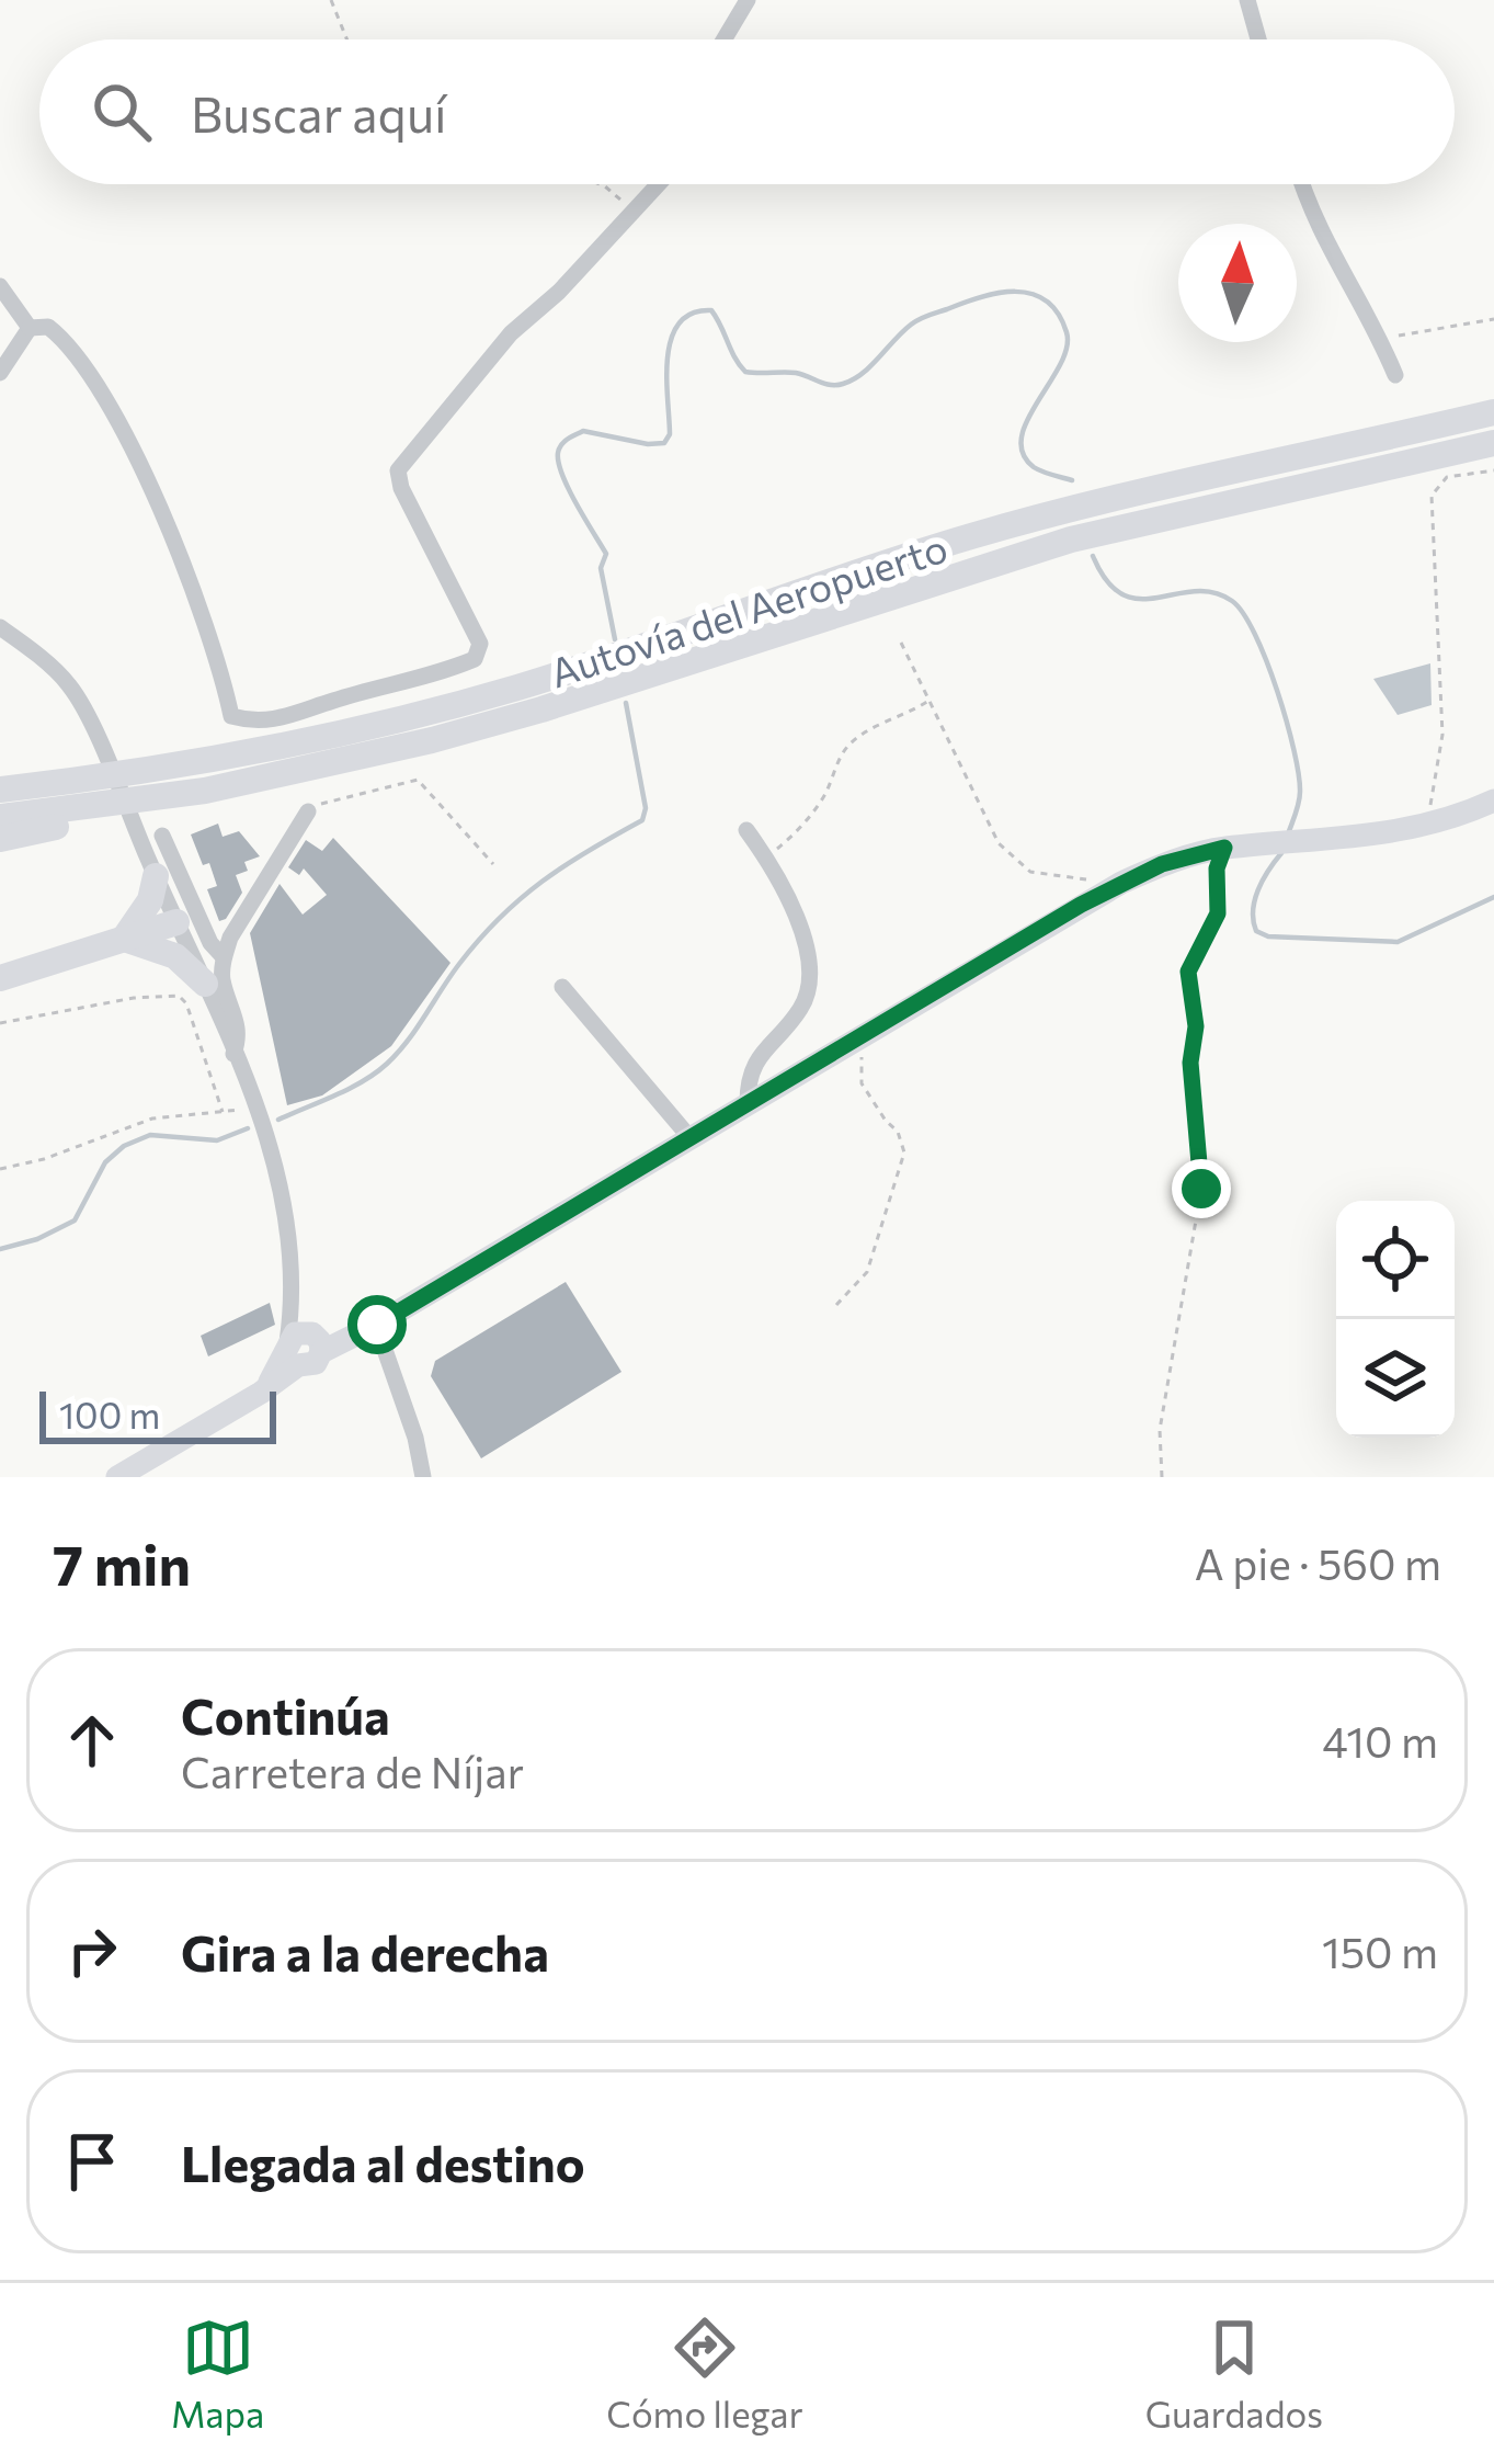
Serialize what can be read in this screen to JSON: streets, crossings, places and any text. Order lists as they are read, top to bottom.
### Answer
{
  "streets": {
    "highway": ["Autovía del Aeropuerto"]
  },
  "scale_bar": "100 m",
  "north": "top",
  "page": {
    "search": "Buscar aquí",
    "scale": "100 m",
    "heading": ["7 min", "A pie · 560 m"],
    "list": [
      ["Continúa", "Carretera de Níjar", "410 m"],
      ["Gira a la derecha", "150 m"],
      "Llegada al destino"
    ],
    "nav": ["Mapa", "Cómo llegar", "Guardados"]
  }
}
